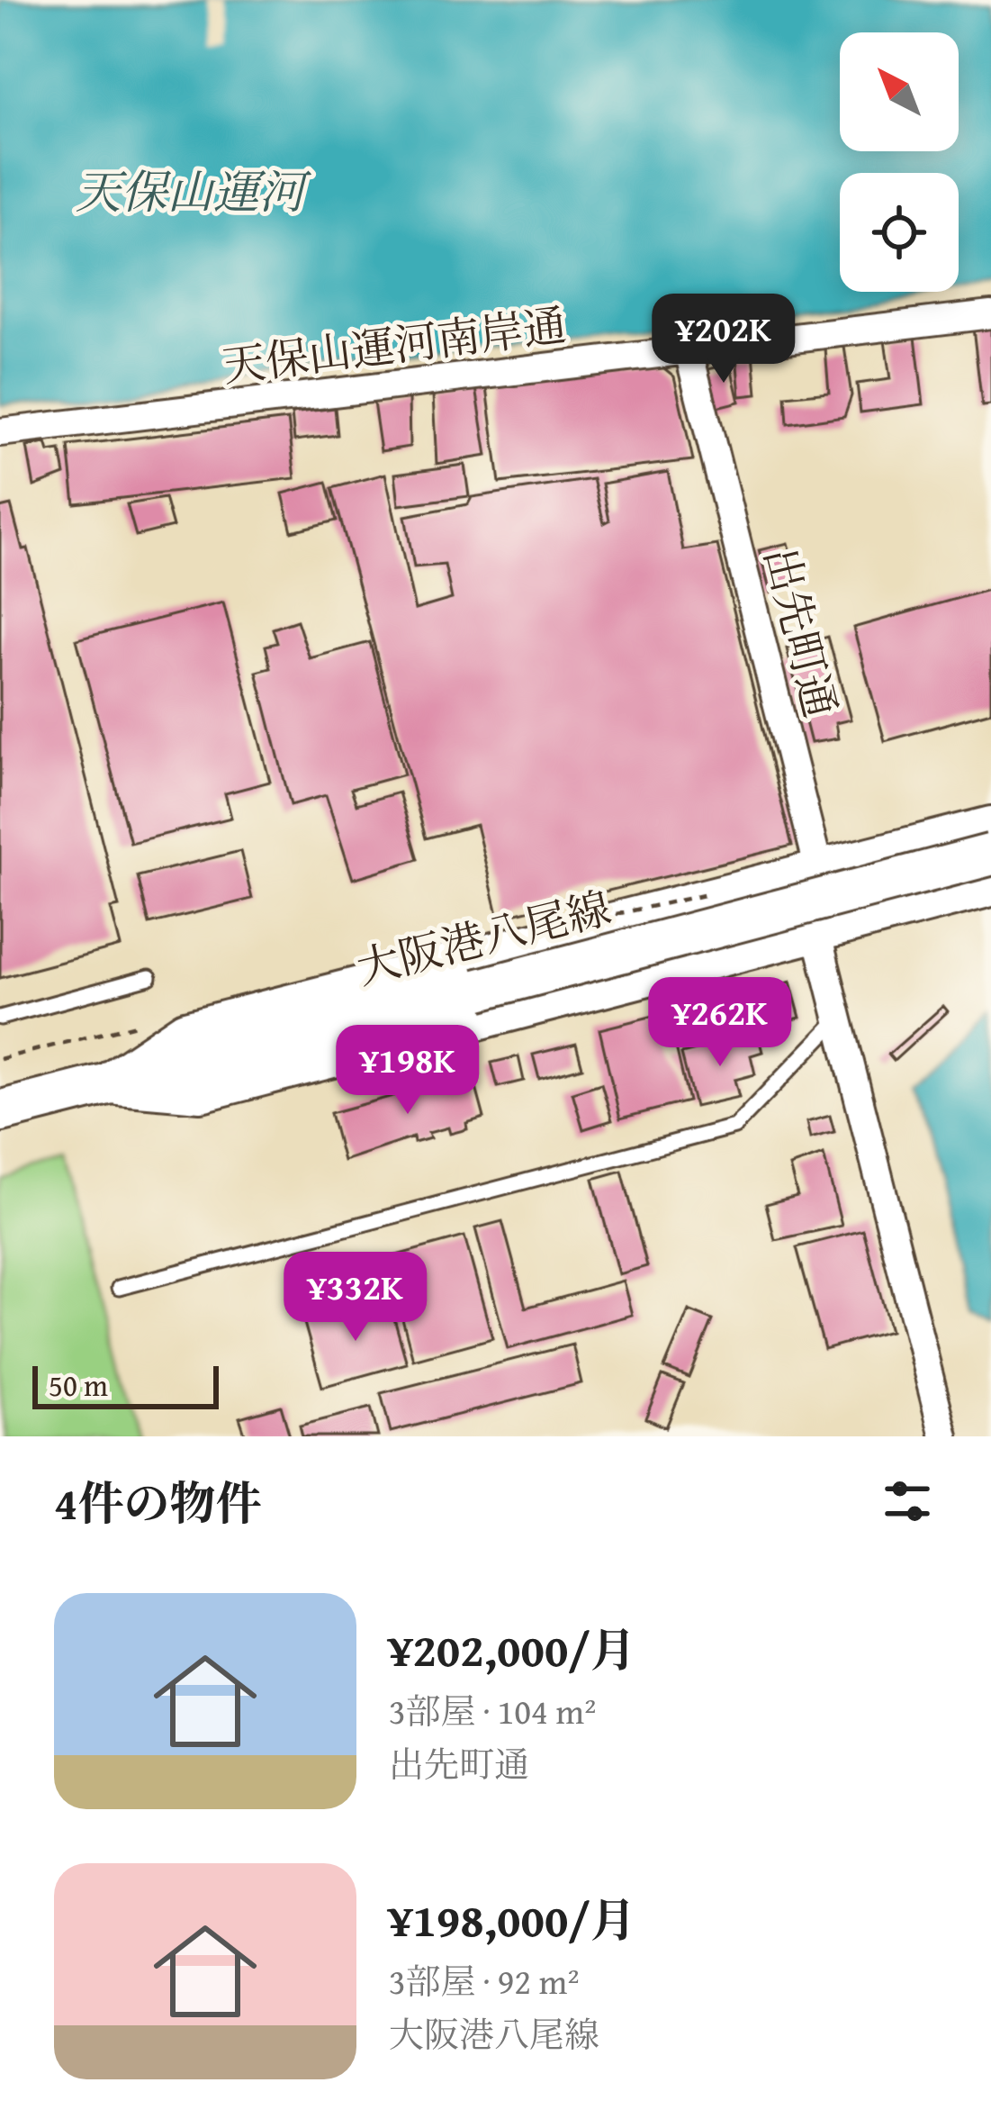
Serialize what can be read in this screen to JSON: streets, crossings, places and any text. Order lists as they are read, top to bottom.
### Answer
{
  "streets": {
    "main road": ["大阪港八尾線"],
    "street": ["天保山運河南岸通", "出先町通"]
  },
  "crossings": [
    ["天保山運河南岸通", "出先町通"]
  ],
  "water": ["天保山運河"],
  "scale_bar": "50 m",
  "north": "top left",
  "page": {
    "price": [
      "¥202K",
      "¥262K",
      "¥198K",
      "¥332K"
    ],
    "scale": "50 m",
    "heading": "4件の物件",
    "list": [
      {
        "name": "¥202,000/月",
        "note": "3部屋 · 104 m² · 出先町通"
      },
      {
        "name": "¥198,000/月",
        "note": "3部屋 · 92 m² · 大阪港八尾線"
      }
    ]
  }
}
